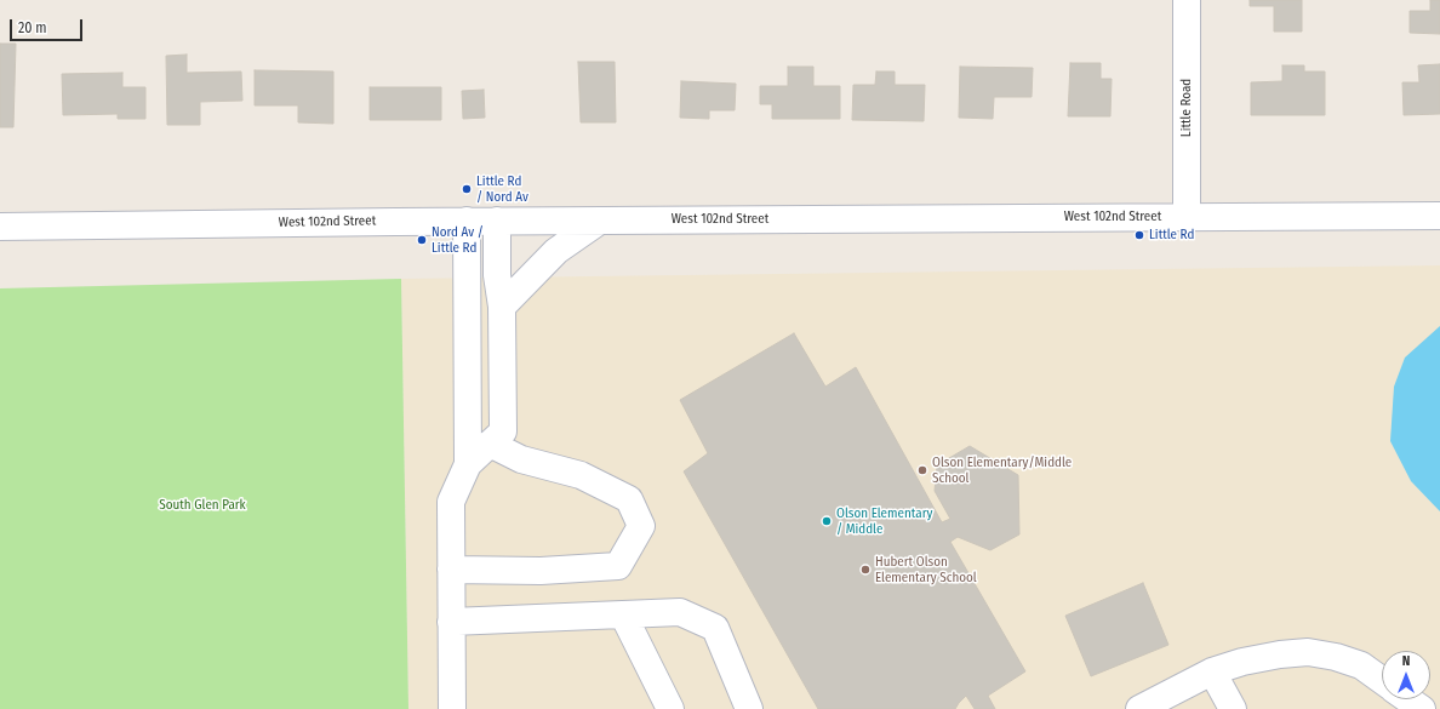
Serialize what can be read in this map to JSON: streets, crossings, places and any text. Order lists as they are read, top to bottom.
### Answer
{
  "streets": {
    "street": ["Little Road", "West 102nd Street"]
  },
  "crossings": [
    ["Little Road", "West 102nd Street"]
  ],
  "parks": ["South Glen Park"],
  "places": [
    "Little Rd / Nord Av",
    "Little Rd",
    "Nord Av / Little Rd",
    "Olson Elementary/Middle School",
    "Olson Elementary / Middle",
    "Hubert Olson Elementary School"
  ],
  "scale_bar": "20 m",
  "north": "top"
}
